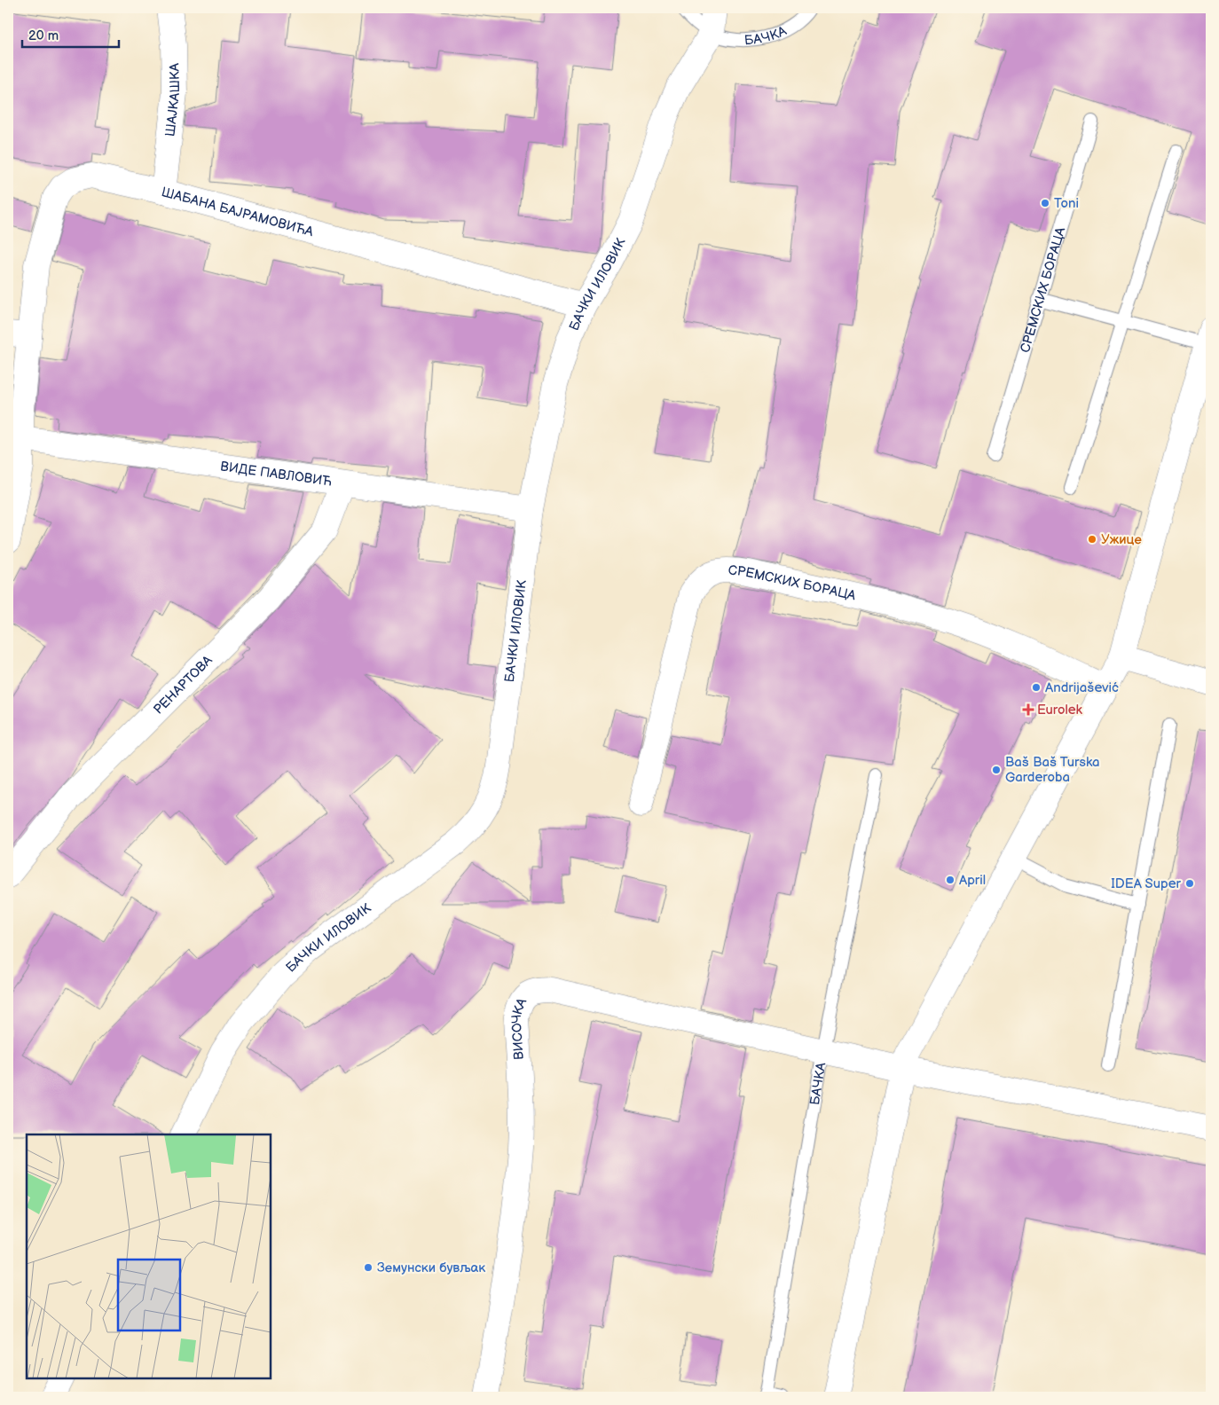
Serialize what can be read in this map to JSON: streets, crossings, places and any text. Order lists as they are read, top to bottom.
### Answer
{
  "streets": {
    "street": [
      "ШАЈКАШКА",
      "ШАБАНА БАЈРАМОВИЋА",
      "БАЧКИ ИЛОВИК",
      "СРЕМСКИХ БОРАЦА",
      "ВИДЕ ПАВЛОВИЋ",
      "РЕНАРТОВА",
      "ВИСОЧКА"
    ],
    "lane": ["БАЧКА"]
  },
  "crossings": [
    ["БАЧКА", "БАЧКИ ИЛОВИК"],
    ["БАЧКА", "ВИСОЧКА"],
    ["ШАЈКАШКА", "ШАБАНА БАЈРАМОВИЋА"],
    ["ШАБАНА БАЈРАМОВИЋА", "БАЧКИ ИЛОВИК"],
    ["ШАБАНА БАЈРАМОВИЋА", "ВИДЕ ПАВЛОВИЋ"],
    ["БАЧКИ ИЛОВИК", "ВИДЕ ПАВЛОВИЋ"],
    ["ВИДЕ ПАВЛОВИЋ", "РЕНАРТОВА"]
  ],
  "places": {
    "other": [
      "Toni",
      "Ужице",
      "Andrijašević",
      "Baš Baš Turska Garderoba",
      "April",
      "IDEA Super",
      "Земунски бувљак"
    ],
    "health": ["Eurolek"]
  },
  "scale_bar": "20 m"
}
